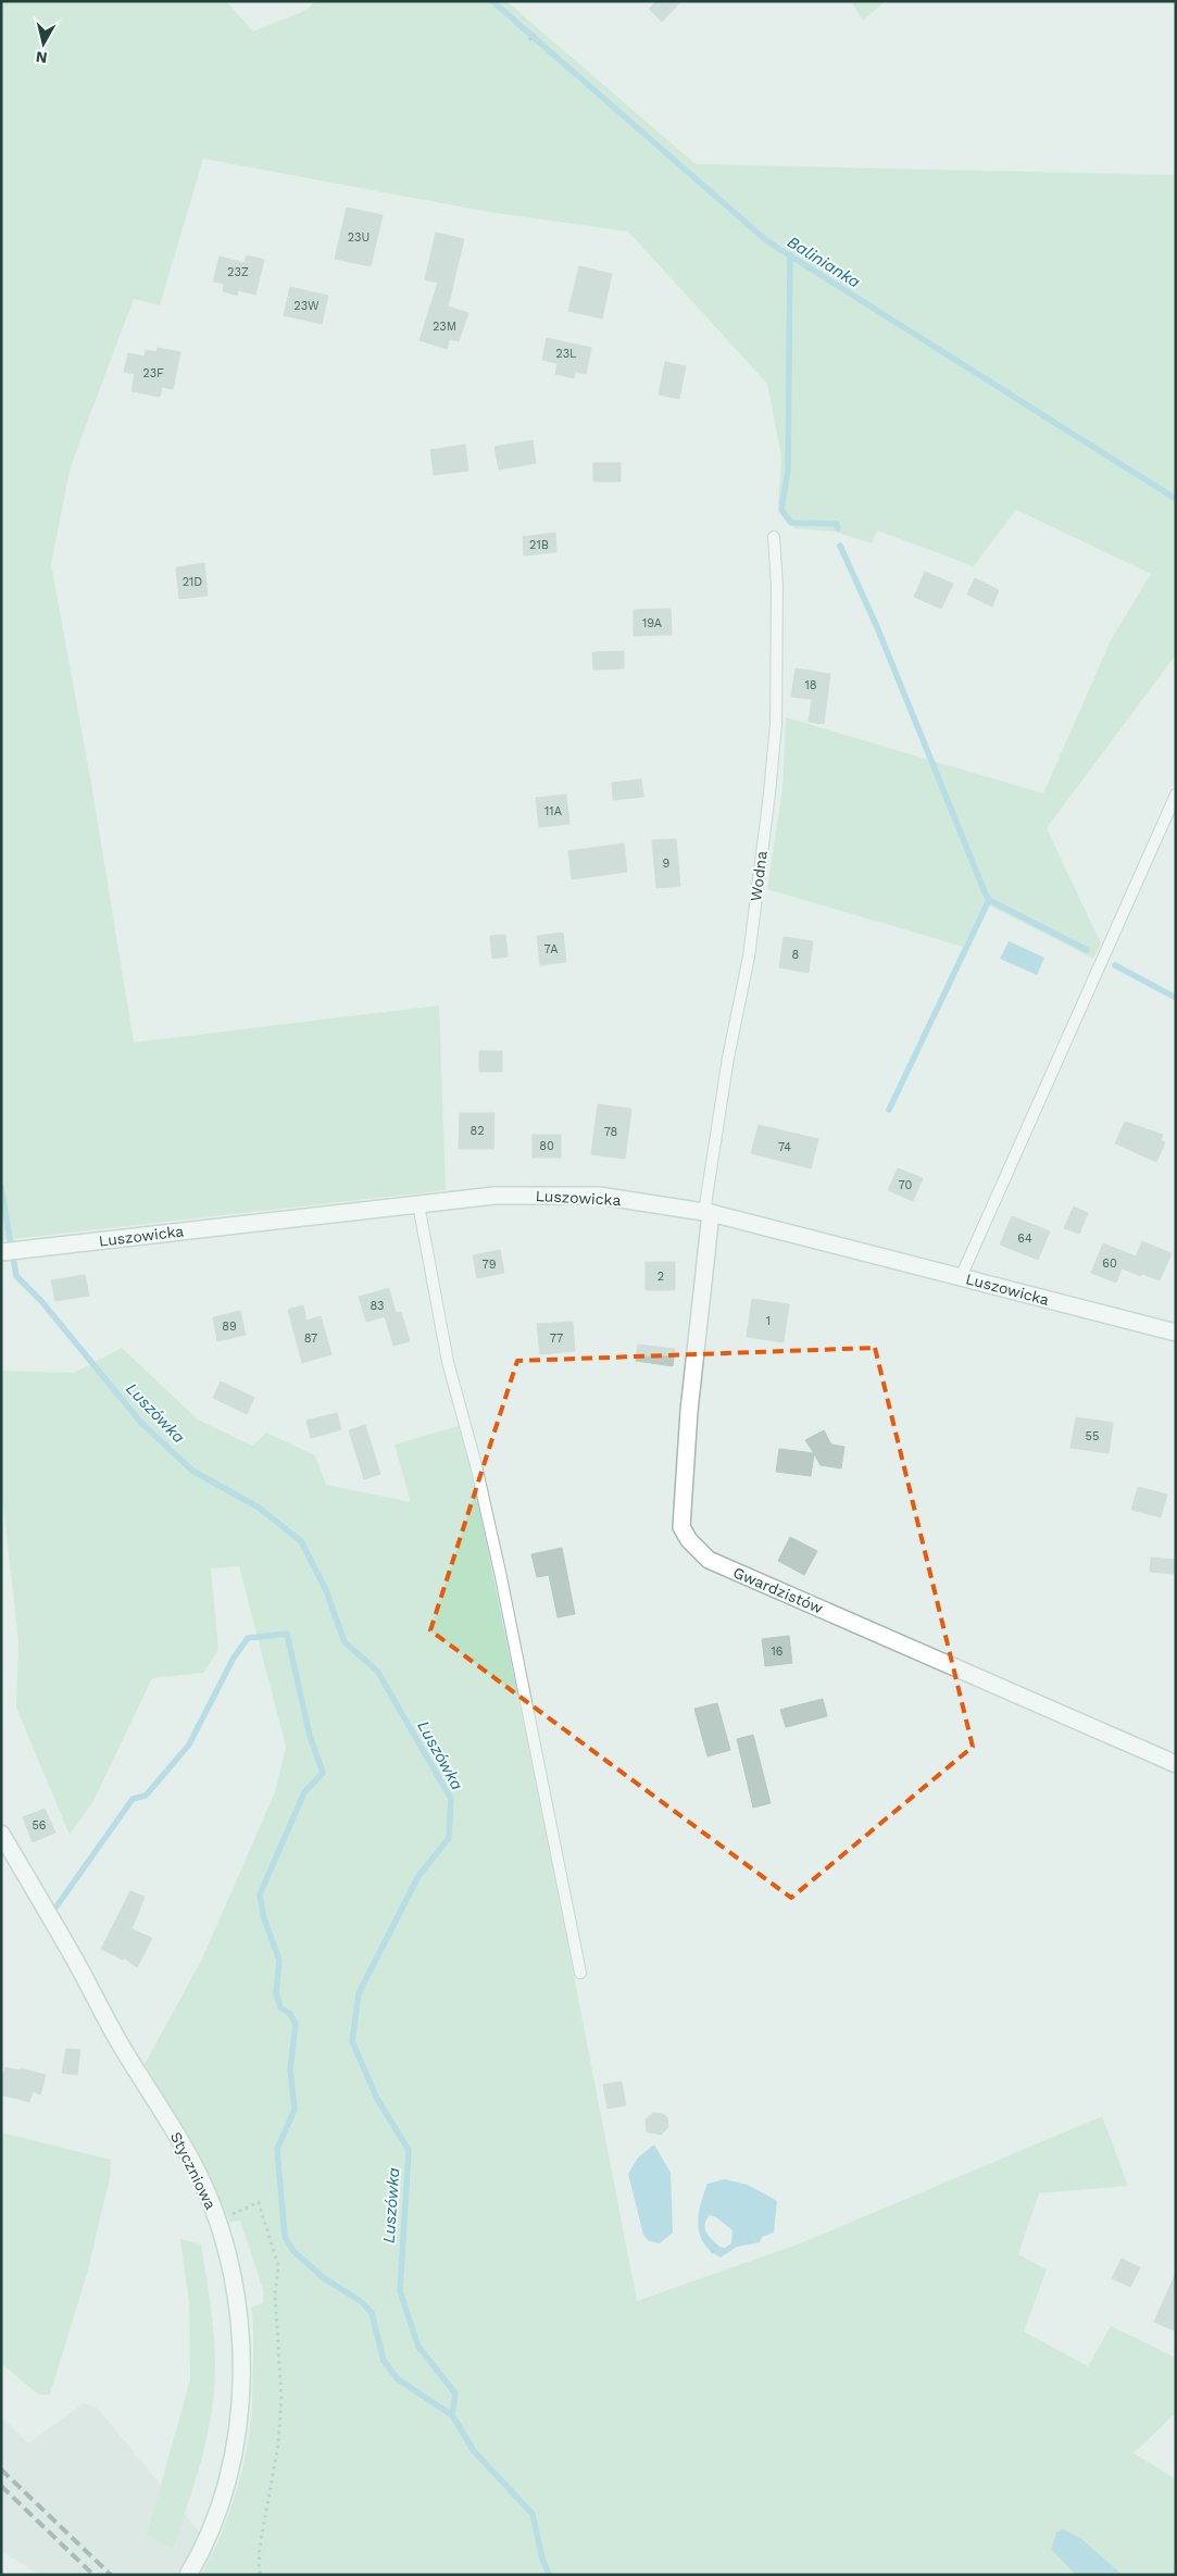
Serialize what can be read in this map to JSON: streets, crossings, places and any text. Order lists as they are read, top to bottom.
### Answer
{
  "streets": {
    "street": ["Luszowicka", "Gwardzistów", "Styczniowa"],
    "lane": ["Wodna"]
  },
  "crossings": [
    ["Wodna", "Luszowicka"],
    ["Wodna", "Gwardzistów"],
    ["Luszowicka", "Gwardzistów"]
  ],
  "water": ["Balinianka", "Luszówka"],
  "house_numbers": [
    "23U",
    "23Z",
    "23W",
    "23M",
    "23L",
    "23F",
    "21B",
    "21D",
    "19A",
    "18",
    "11A",
    "9",
    "7A",
    "8",
    "82",
    "78",
    "80",
    "74",
    "70",
    "64",
    "60",
    "79",
    "2",
    "83",
    "1",
    "89",
    "87",
    "77",
    "55",
    "16",
    "56"
  ],
  "north": "bottom"
}
